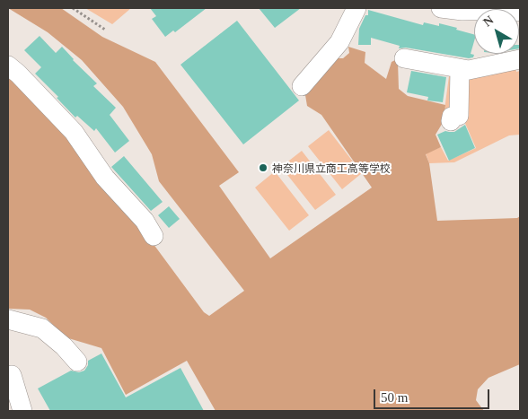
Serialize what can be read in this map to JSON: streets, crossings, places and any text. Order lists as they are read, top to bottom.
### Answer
{
  "places": ["神奈川県立商工高等学校"],
  "scale_bar": "50 m",
  "north": "top left"
}
